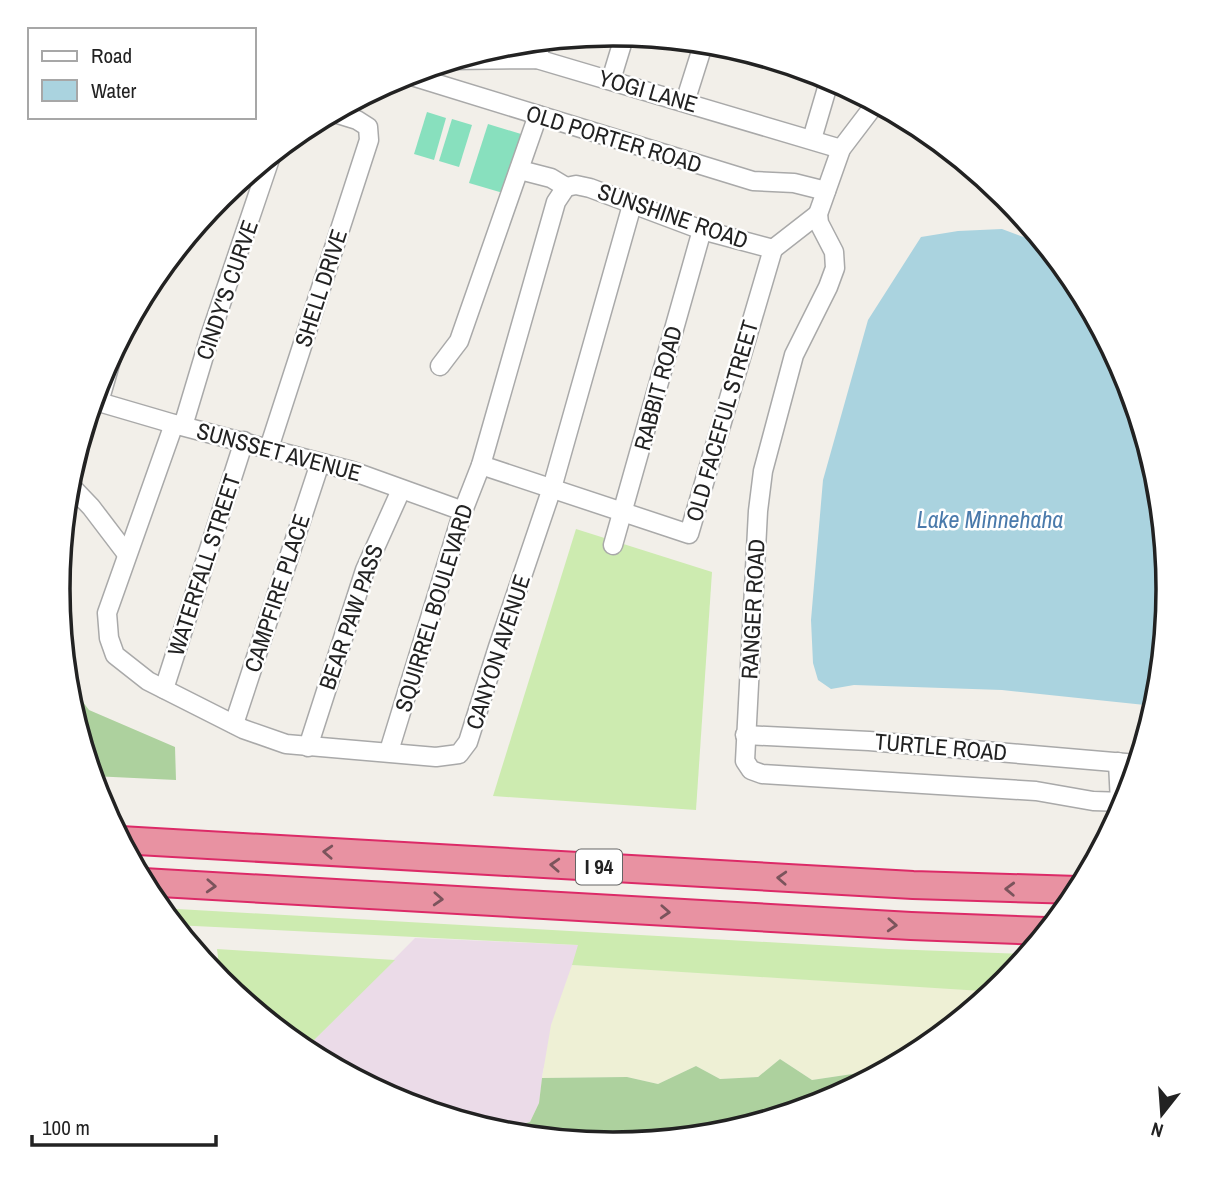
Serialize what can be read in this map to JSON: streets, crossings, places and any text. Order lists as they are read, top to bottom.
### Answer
{
  "streets": {
    "highway": ["I 94"],
    "street": [
      "YOGI LANE",
      "OLD PORTER ROAD",
      "SUNSHINE ROAD",
      "SHELL DRIVE",
      "CINDY'S CURVE",
      "RABBIT ROAD",
      "OLD FACEFUL STREET",
      "SUNSSET AVENUE",
      "WATERFALL STREET",
      "CAMPFIRE PLACE",
      "SQUIRREL BOULEVARD",
      "RANGER ROAD",
      "BEAR PAW PASS",
      "CANYON AVENUE",
      "TURTLE ROAD"
    ]
  },
  "crossings": [
    ["SUNSHINE ROAD", "RABBIT ROAD"],
    ["SUNSHINE ROAD", "OLD FACEFUL STREET"],
    ["SUNSHINE ROAD", "RANGER ROAD"],
    ["SUNSHINE ROAD", "CANYON AVENUE"],
    ["SHELL DRIVE", "SUNSSET AVENUE"],
    ["CINDY'S CURVE", "SUNSSET AVENUE"],
    ["CINDY'S CURVE", "CANYON AVENUE"],
    ["RABBIT ROAD", "OLD FACEFUL STREET"],
    ["OLD FACEFUL STREET", "SQUIRREL BOULEVARD"],
    ["OLD FACEFUL STREET", "CANYON AVENUE"],
    ["SUNSSET AVENUE", "WATERFALL STREET"],
    ["SUNSSET AVENUE", "CAMPFIRE PLACE"],
    ["SUNSSET AVENUE", "SQUIRREL BOULEVARD"],
    ["SUNSSET AVENUE", "BEAR PAW PASS"],
    ["WATERFALL STREET", "CANYON AVENUE"],
    ["CAMPFIRE PLACE", "CANYON AVENUE"],
    ["SQUIRREL BOULEVARD", "CANYON AVENUE"],
    ["RANGER ROAD", "TURTLE ROAD"],
    ["BEAR PAW PASS", "CANYON AVENUE"]
  ],
  "water": ["Lake Minnehaha"],
  "legend": ["Road", "Water"],
  "scale_bar": "100 m",
  "north": "bottom"
}
